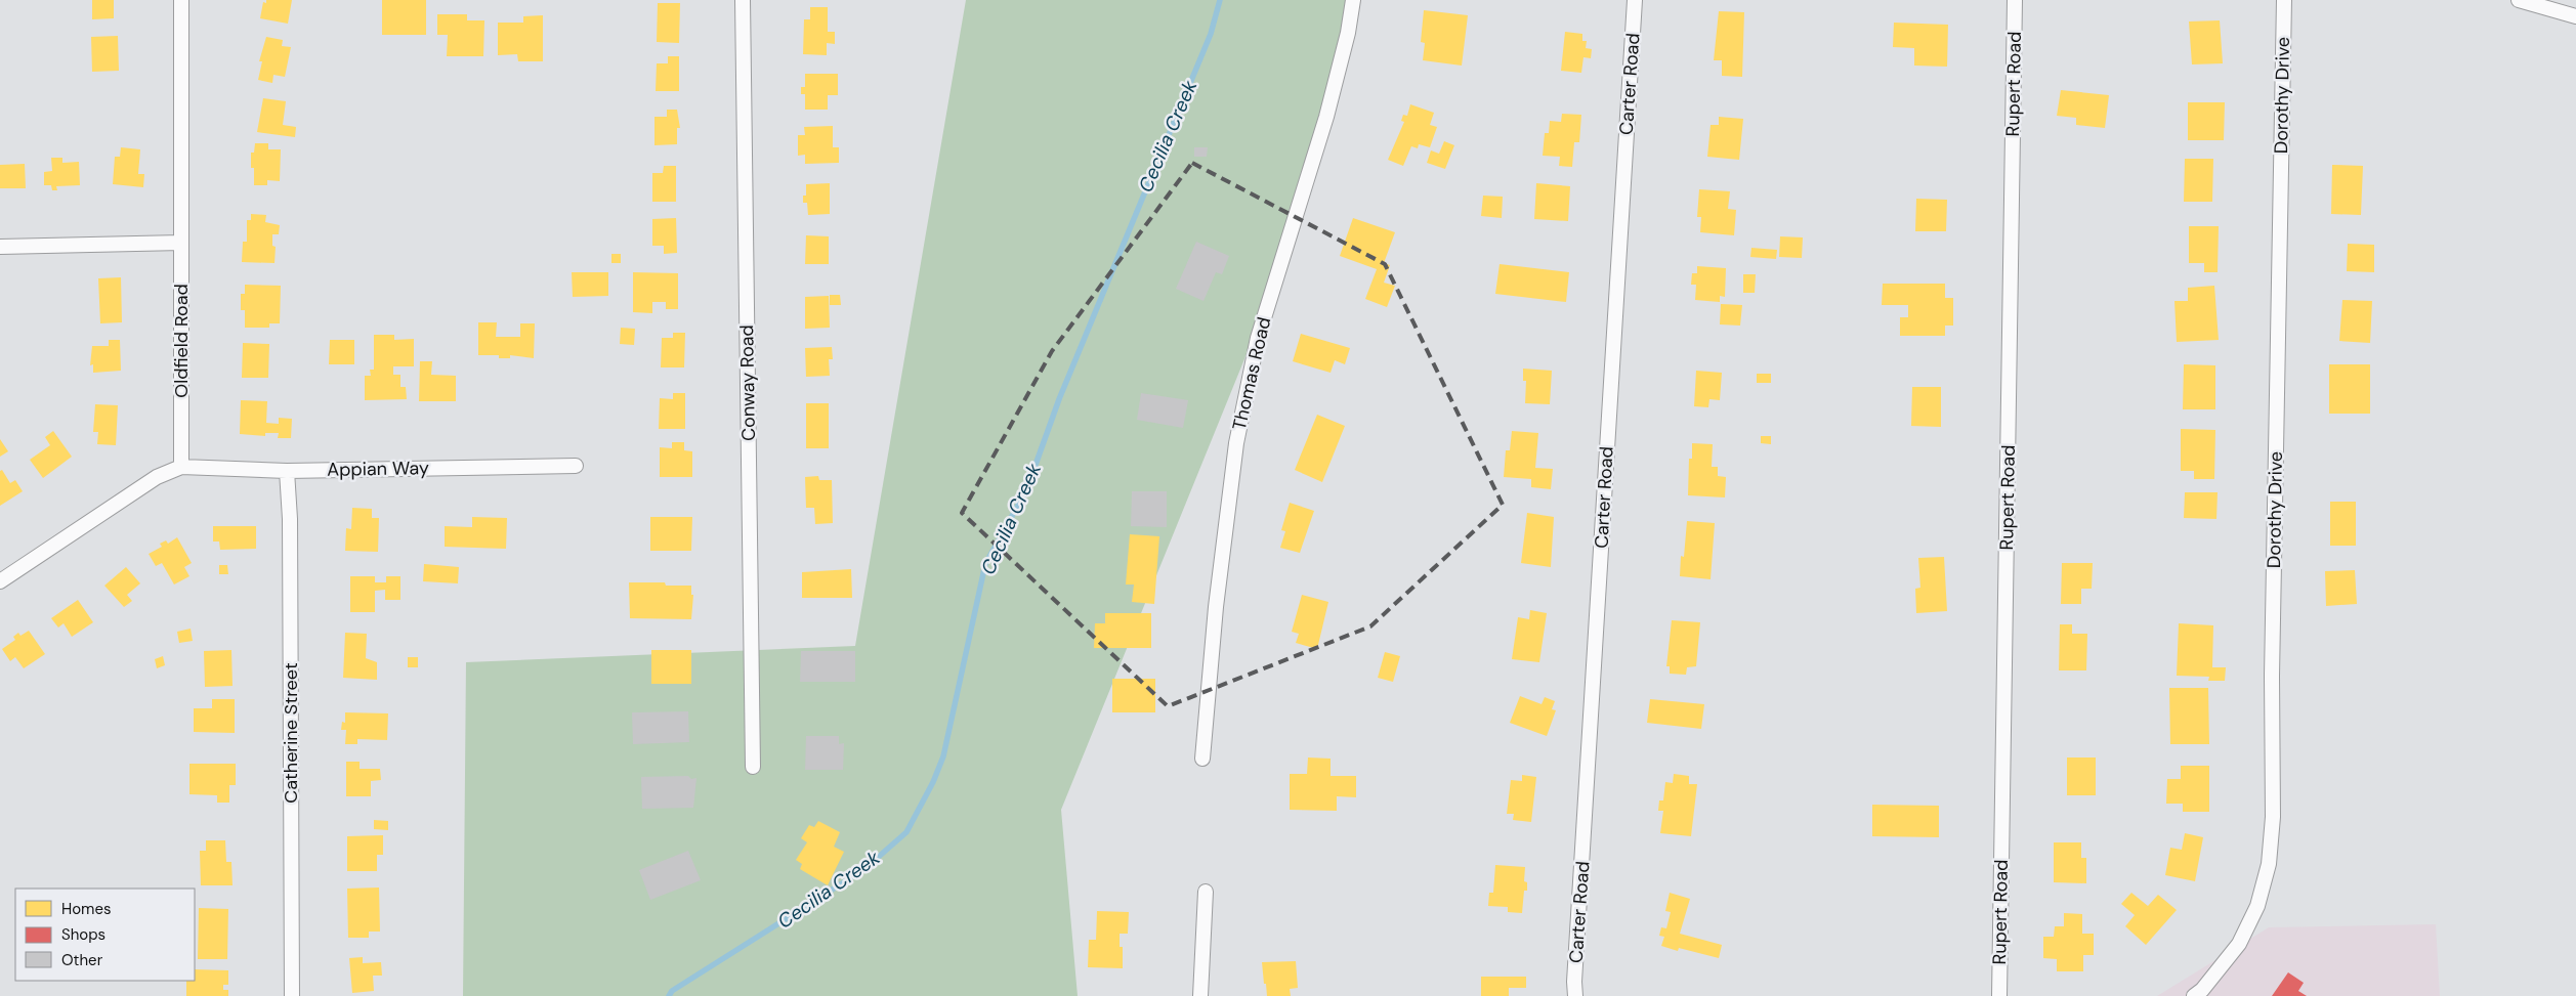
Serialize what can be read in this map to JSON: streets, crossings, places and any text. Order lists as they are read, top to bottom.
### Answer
{
  "streets": {
    "street": [
      "Carter Road",
      "Rupert Road",
      "Dorothy Drive",
      "Oldfield Road",
      "Thomas Road",
      "Conway Road",
      "Appian Way",
      "Catherine Street"
    ]
  },
  "crossings": [
    ["Oldfield Road", "Appian Way"],
    ["Appian Way", "Catherine Street"]
  ],
  "water": ["Cecilia Creek"],
  "legend": ["Homes", "Shops", "Other"]
}
